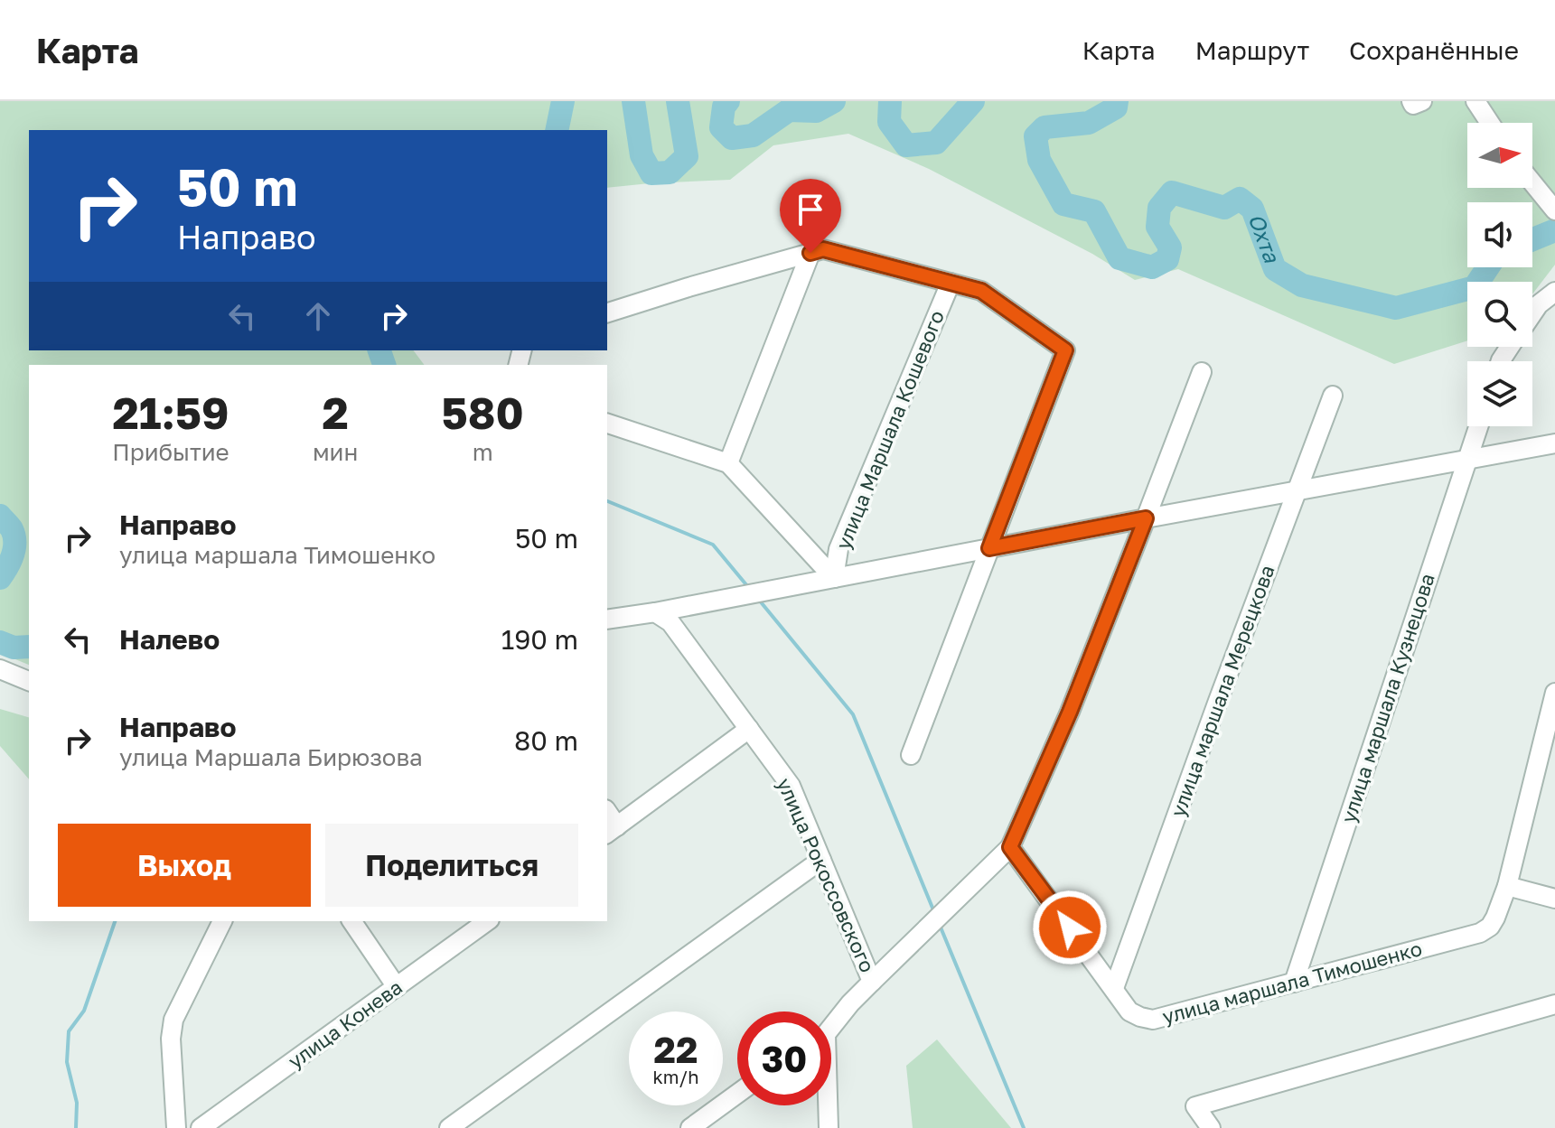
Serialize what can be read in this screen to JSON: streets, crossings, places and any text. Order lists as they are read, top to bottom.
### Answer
{
  "streets": {
    "street": [
      "улица Маршала Кошевого",
      "улица маршала Мерецкова",
      "улица маршала Кузнецова",
      "улица Рокоссовского",
      "улица маршала Тимошенко",
      "улица Конева"
    ]
  },
  "crossings": [
    ["улица маршала Мерецкова", "улица маршала Тимошенко"],
    ["улица маршала Кузнецова", "улица маршала Тимошенко"]
  ],
  "water": ["Охта"],
  "north": "right",
  "page": {
    "header": "Карта",
    "nav": ["Карта", "Маршрут", "Сохранённые"],
    "turn": ["50 m", "Направо"],
    "eta": [
      "21:59",
      "Прибытие",
      "2",
      "мин",
      "580",
      "m"
    ],
    "list": [
      {
        "name": "Направо",
        "note": "улица маршала Тимошенко",
        "value": "50 m"
      },
      {
        "name": "Налево",
        "value": "190 m"
      },
      {
        "name": "Направо",
        "note": "улица Маршала Бирюзова",
        "value": "80 m"
      }
    ],
    "buttons": ["Выход", "Поделиться"],
    "speed": "22 km/h",
    "limit": "30"
  }
}
